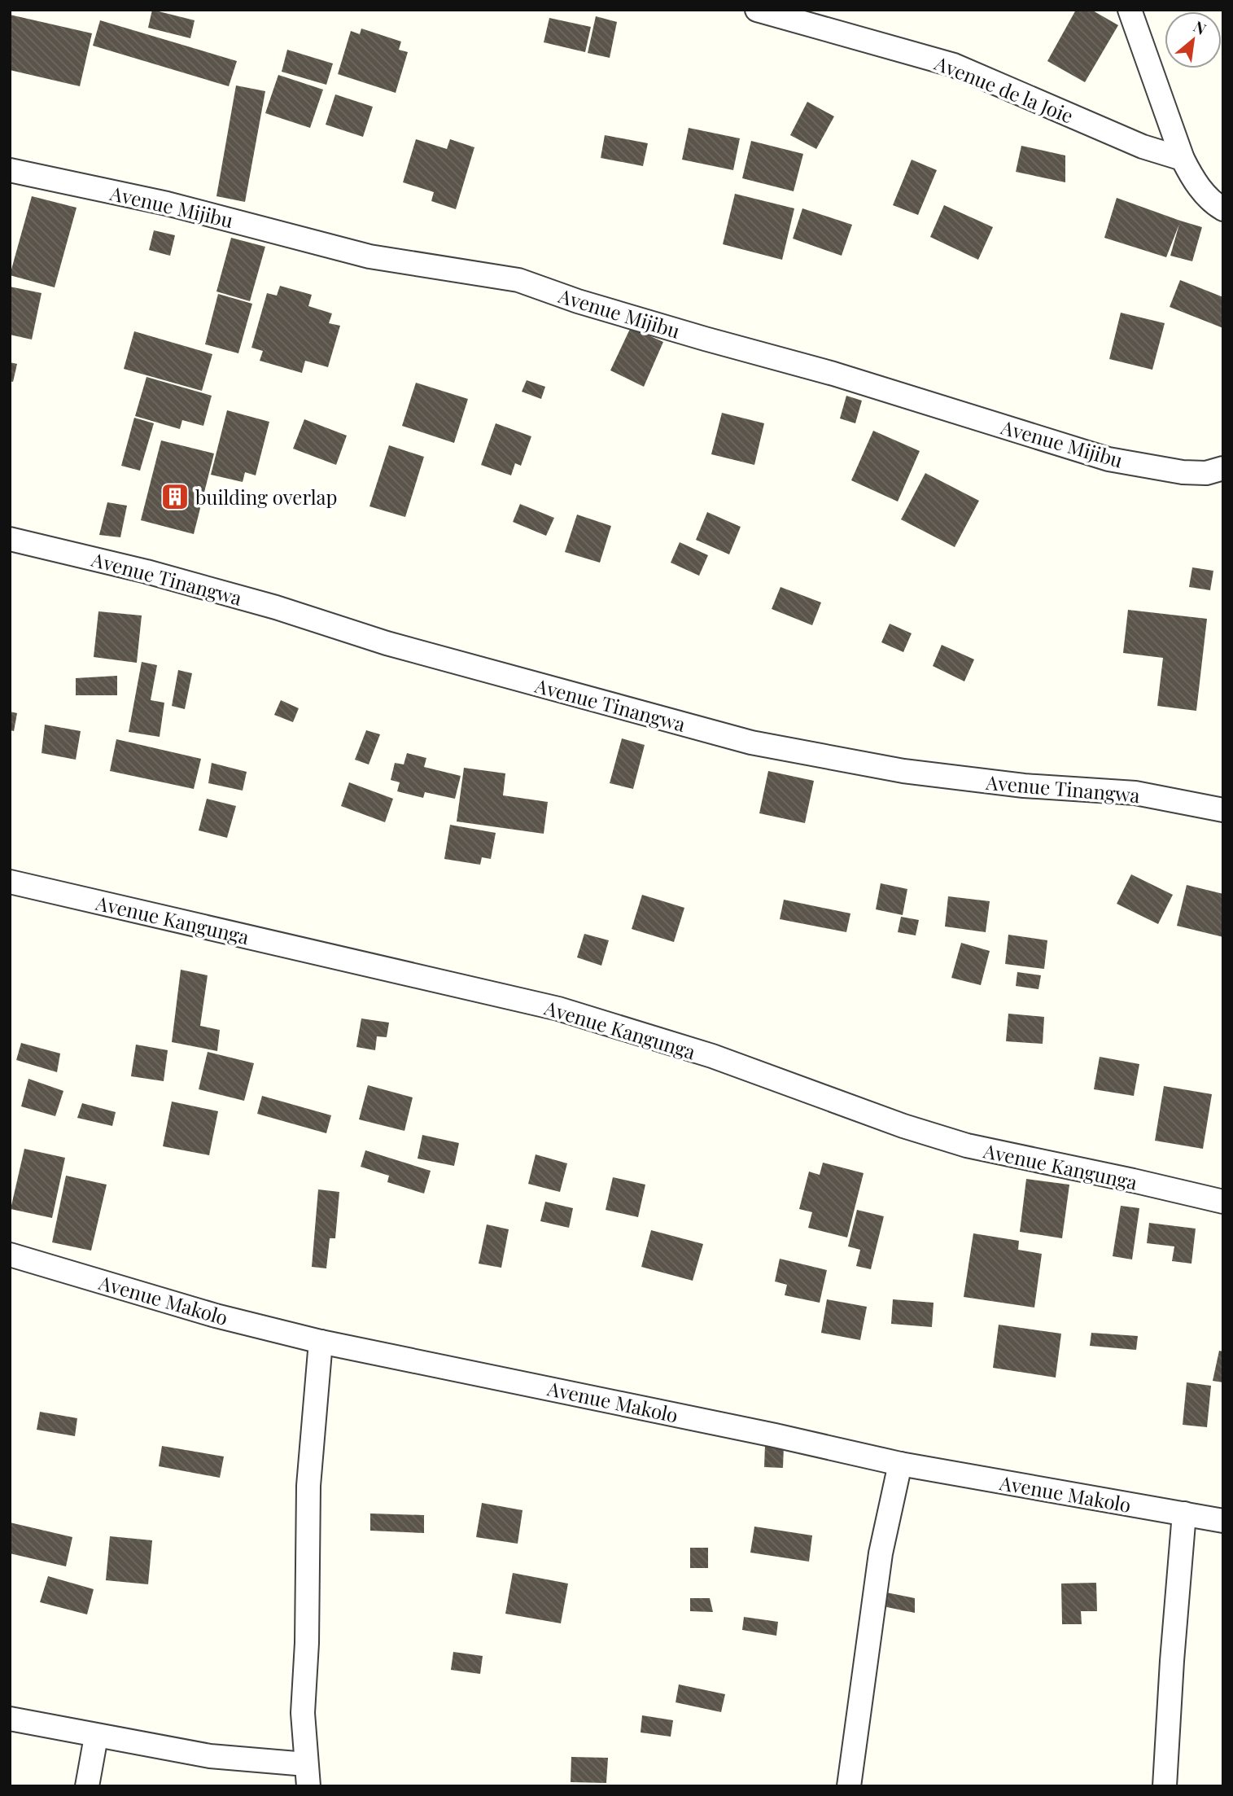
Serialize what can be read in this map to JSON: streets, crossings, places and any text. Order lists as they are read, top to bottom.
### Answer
{
  "streets": {
    "street": [
      "Avenue de la Joie",
      "Avenue Mijibu",
      "Avenue Tinangwa",
      "Avenue Kangunga",
      "Avenue Makolo"
    ]
  },
  "places": {
    "building": ["building overlap"]
  },
  "north": "top right"
}
